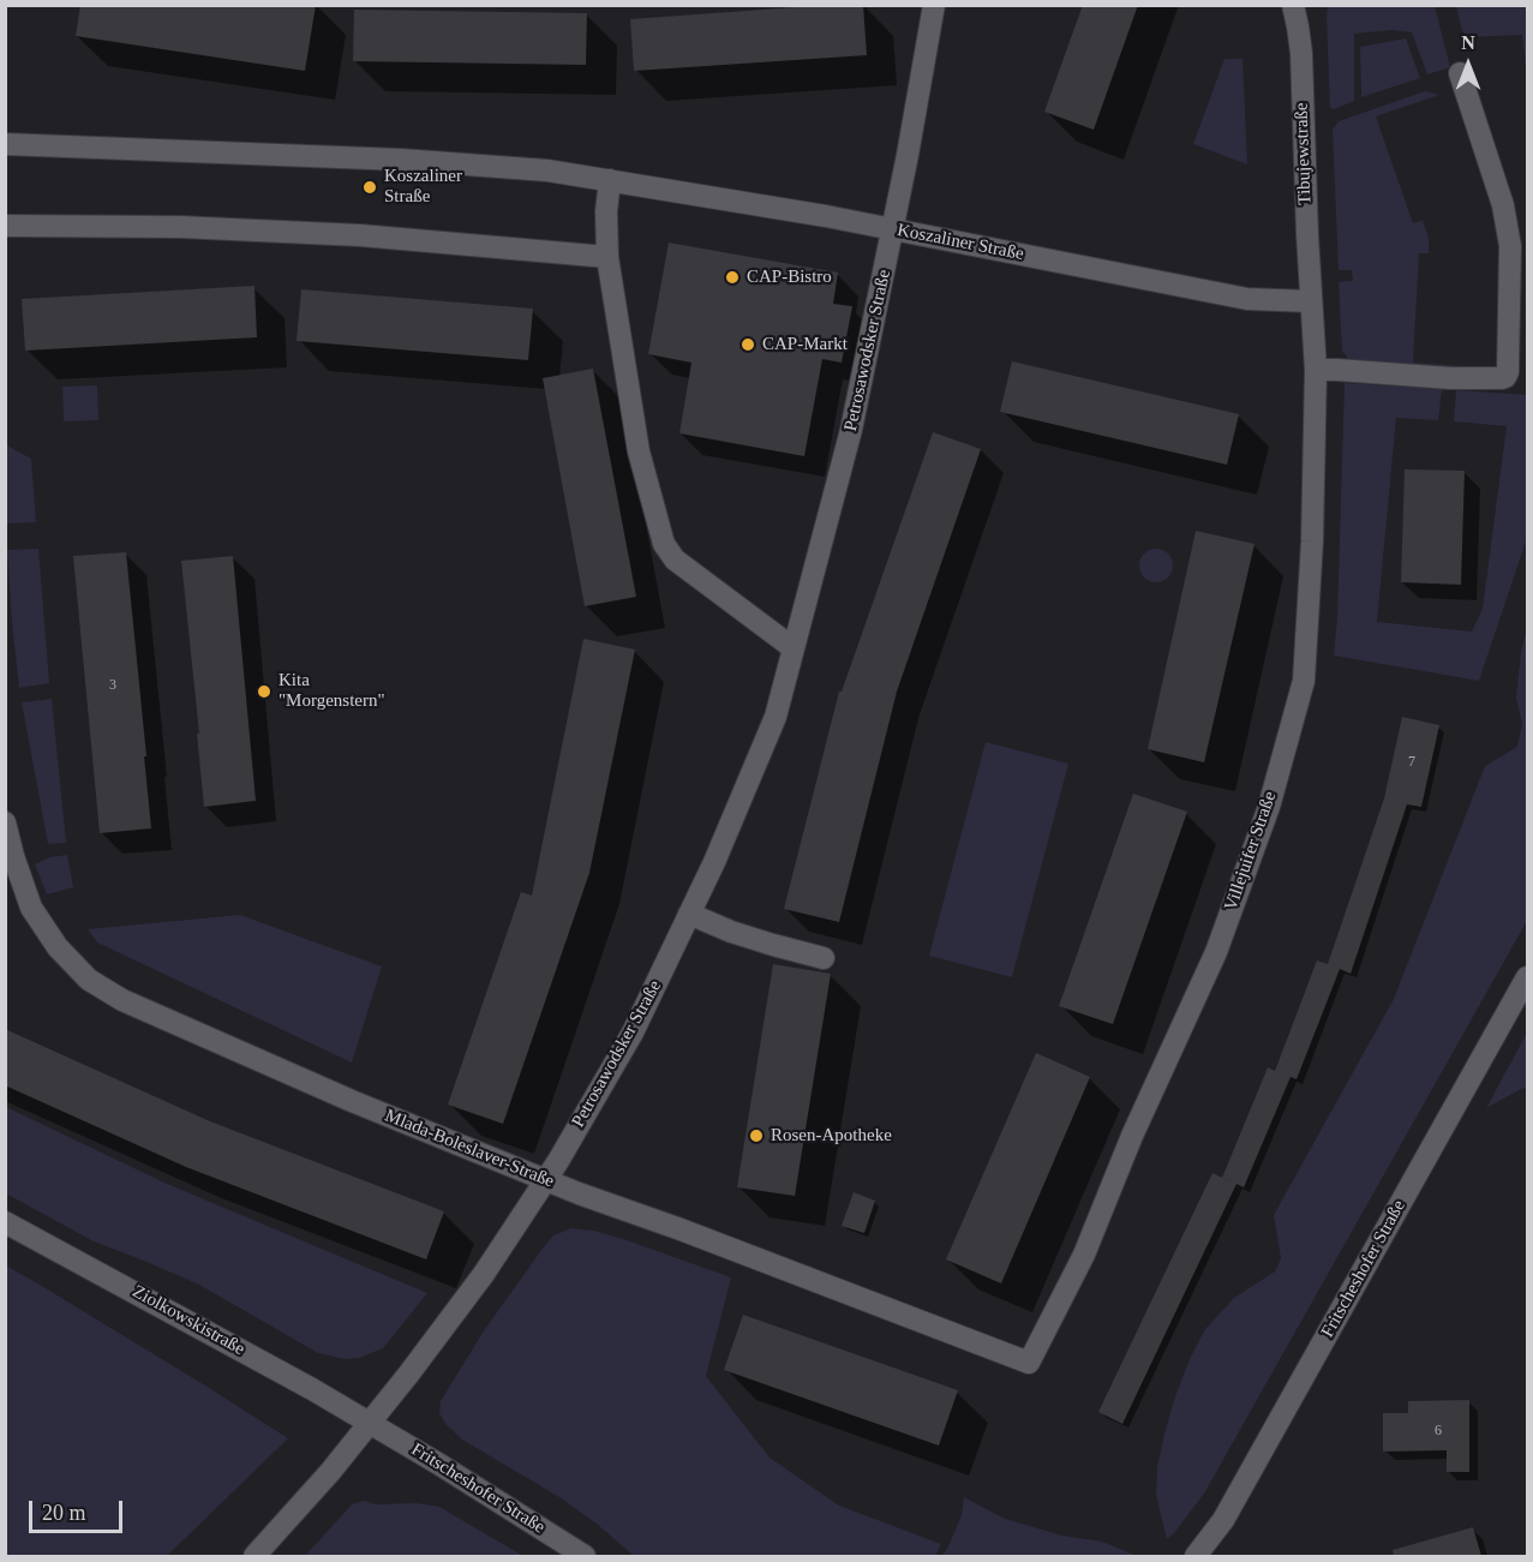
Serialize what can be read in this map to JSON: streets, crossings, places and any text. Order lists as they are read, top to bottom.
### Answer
{
  "streets": {
    "street": [
      "Tibujewstraße",
      "Koszaliner Straße",
      "Petrosawodsker Straße",
      "Villejuifer Straße",
      "Mlada-Boleslaver-Straße",
      "Fritscheshofer Straße",
      "Ziolkowskistraße"
    ]
  },
  "crossings": [
    ["Tibujewstraße", "Koszaliner Straße"],
    ["Tibujewstraße", "Villejuifer Straße"],
    ["Koszaliner Straße", "Petrosawodsker Straße"],
    ["Koszaliner Straße", "Villejuifer Straße"],
    ["Petrosawodsker Straße", "Mlada-Boleslaver-Straße"],
    ["Petrosawodsker Straße", "Fritscheshofer Straße"],
    ["Petrosawodsker Straße", "Ziolkowskistraße"],
    ["Villejuifer Straße", "Mlada-Boleslaver-Straße"],
    ["Fritscheshofer Straße", "Ziolkowskistraße"]
  ],
  "places": [
    "Koszaliner Straße",
    "CAP-Bistro",
    "CAP-Markt",
    "Kita \"Morgenstern\"",
    "Rosen-Apotheke"
  ],
  "house_numbers": ["3", "7", "6"],
  "scale_bar": "20 m",
  "north": "top"
}
